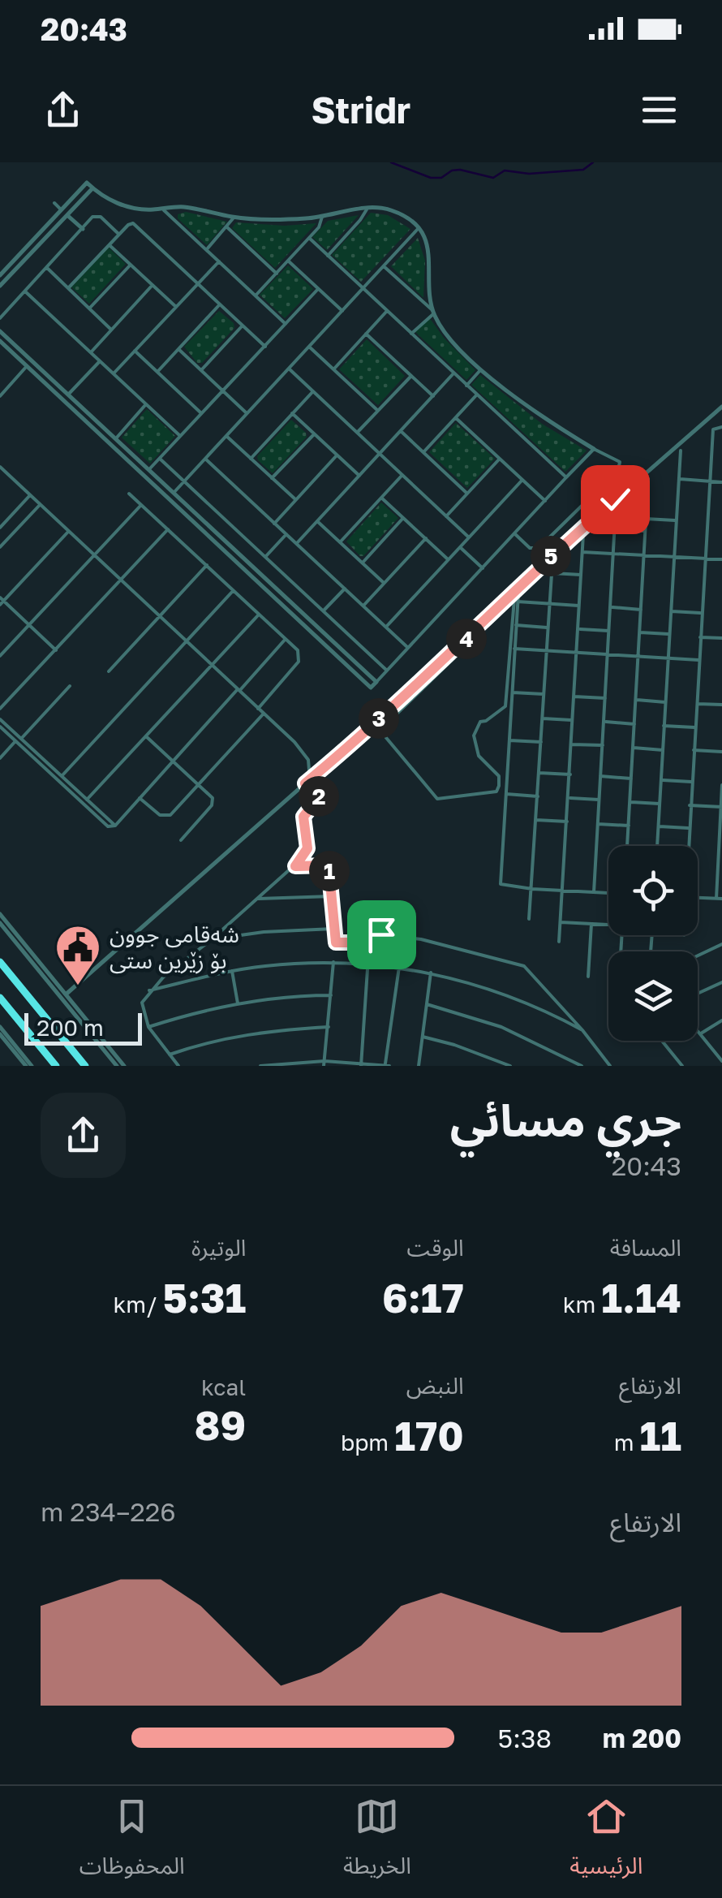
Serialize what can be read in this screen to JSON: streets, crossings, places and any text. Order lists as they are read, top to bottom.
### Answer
{
  "places": {
    "public building": ["شەقامی جوون بۆ زێرین ستی"]
  },
  "scale_bar": "200 m",
  "page": {
    "status": "20:43",
    "header": "Stridr",
    "pins": [
      "5",
      "4",
      "3",
      "2",
      "1"
    ],
    "scale": "200 m",
    "heading": ["جري مسائي", "20:43"],
    "stats": [
      ["المسافة", "1.14 km"],
      ["الوقت", "6:17"],
      ["الوتيرة", "5:31 /km"],
      ["الارتفاع", "11 m"],
      ["النبض", "170 bpm"],
      ["kcal", "89"]
    ],
    "chart": ["الارتفاع", "226–234 m"],
    "list": [
      {
        "name": "200 m",
        "note": "5:38"
      }
    ],
    "tabs": ["الرئيسية", "الخريطة", "المحفوظات"]
  }
}
